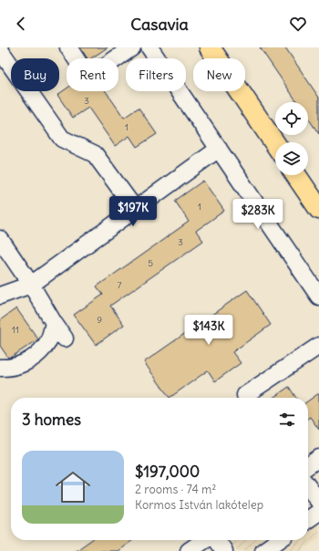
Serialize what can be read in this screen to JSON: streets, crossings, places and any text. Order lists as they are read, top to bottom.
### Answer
{
  "house_numbers": [
    "3",
    "1",
    "1",
    "3",
    "5",
    "7",
    "9",
    "11"
  ],
  "page": {
    "header": "Casavia",
    "chip": [
      "Buy",
      "Rent",
      "Filters",
      "New"
    ],
    "price": ["$197K", "$283K", "$143K"],
    "heading": "3 homes",
    "list": [
      {
        "name": "$197,000",
        "note": "2 rooms · 74 m² · Kormos István lakótelep"
      }
    ]
  }
}
